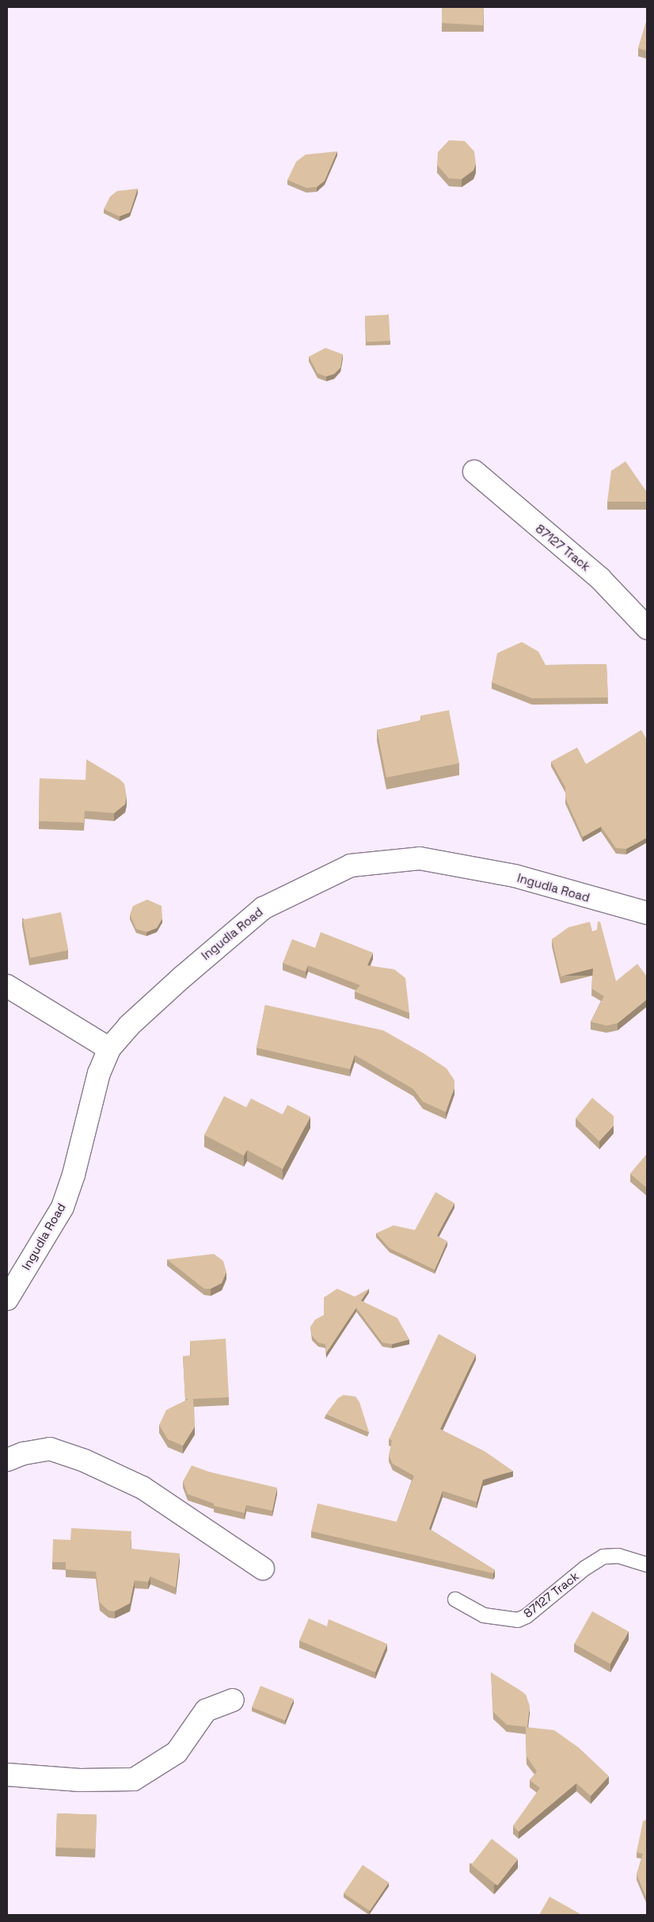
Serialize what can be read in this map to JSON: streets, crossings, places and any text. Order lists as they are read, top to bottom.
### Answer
{
  "streets": {
    "street": ["87127 Track", "Ingudla Road"]
  }
}
